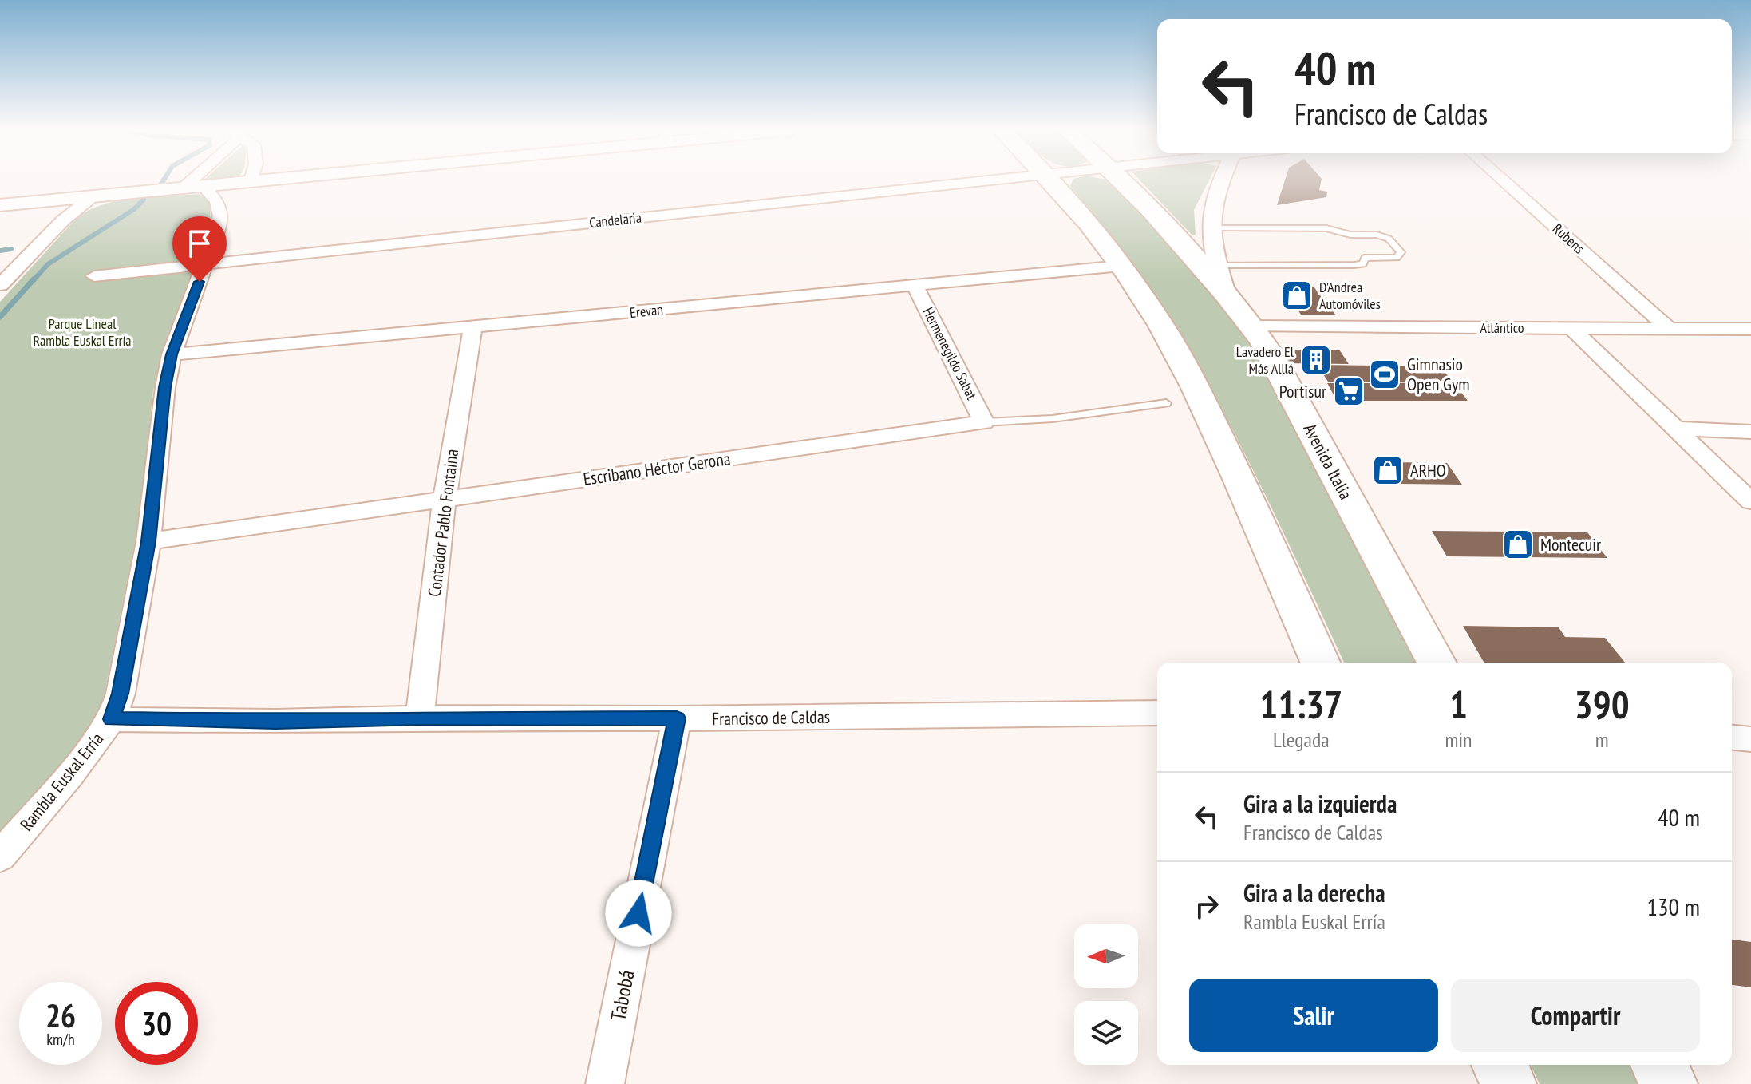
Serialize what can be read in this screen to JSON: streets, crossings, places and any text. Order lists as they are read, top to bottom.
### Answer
{
  "streets": {
    "main road": ["Avenida Italia"],
    "street": [
      "Candelaria",
      "Rubens",
      "Erevan",
      "Atlántico",
      "Hermenegildo Sabat",
      "Escribano Héctor Gerona",
      "Contador Pablo Fontaina",
      "Francisco de Caldas",
      "Rambla Euskal Erría",
      "Tabobá"
    ]
  },
  "crossings": [
    ["Candelaria", "Rambla Euskal Erría"],
    ["Rubens", "Atlántico"],
    ["Erevan", "Hermenegildo Sabat"],
    ["Erevan", "Contador Pablo Fontaina"],
    ["Erevan", "Rambla Euskal Erría"],
    ["Atlántico", "Avenida Italia"],
    ["Hermenegildo Sabat", "Escribano Héctor Gerona"],
    ["Escribano Héctor Gerona", "Contador Pablo Fontaina"],
    ["Escribano Héctor Gerona", "Rambla Euskal Erría"],
    ["Contador Pablo Fontaina", "Francisco de Caldas"],
    ["Francisco de Caldas", "Rambla Euskal Erría"],
    ["Francisco de Caldas", "Tabobá"]
  ],
  "parks": ["Parque Lineal Rambla Euskal Erría"],
  "places": {
    "shop": ["D'Andrea Automóviles", "ARHO", "Montecuir"],
    "building": ["Lavadero El Más Alllá"],
    "sports": ["Gimnasio Open Gym"],
    "supermarket": ["Portisur"]
  },
  "north": "left",
  "page": {
    "turn": ["40 m", "Francisco de Caldas"],
    "eta": [
      "11:37",
      "Llegada",
      "1",
      "min",
      "390",
      "m"
    ],
    "list": [
      {
        "name": "Gira a la izquierda",
        "note": "Francisco de Caldas",
        "value": "40 m"
      },
      {
        "name": "Gira a la derecha",
        "note": "Rambla Euskal Erría",
        "value": "130 m"
      }
    ],
    "buttons": ["Salir", "Compartir"],
    "speed": "26 km/h",
    "limit": "30"
  }
}
